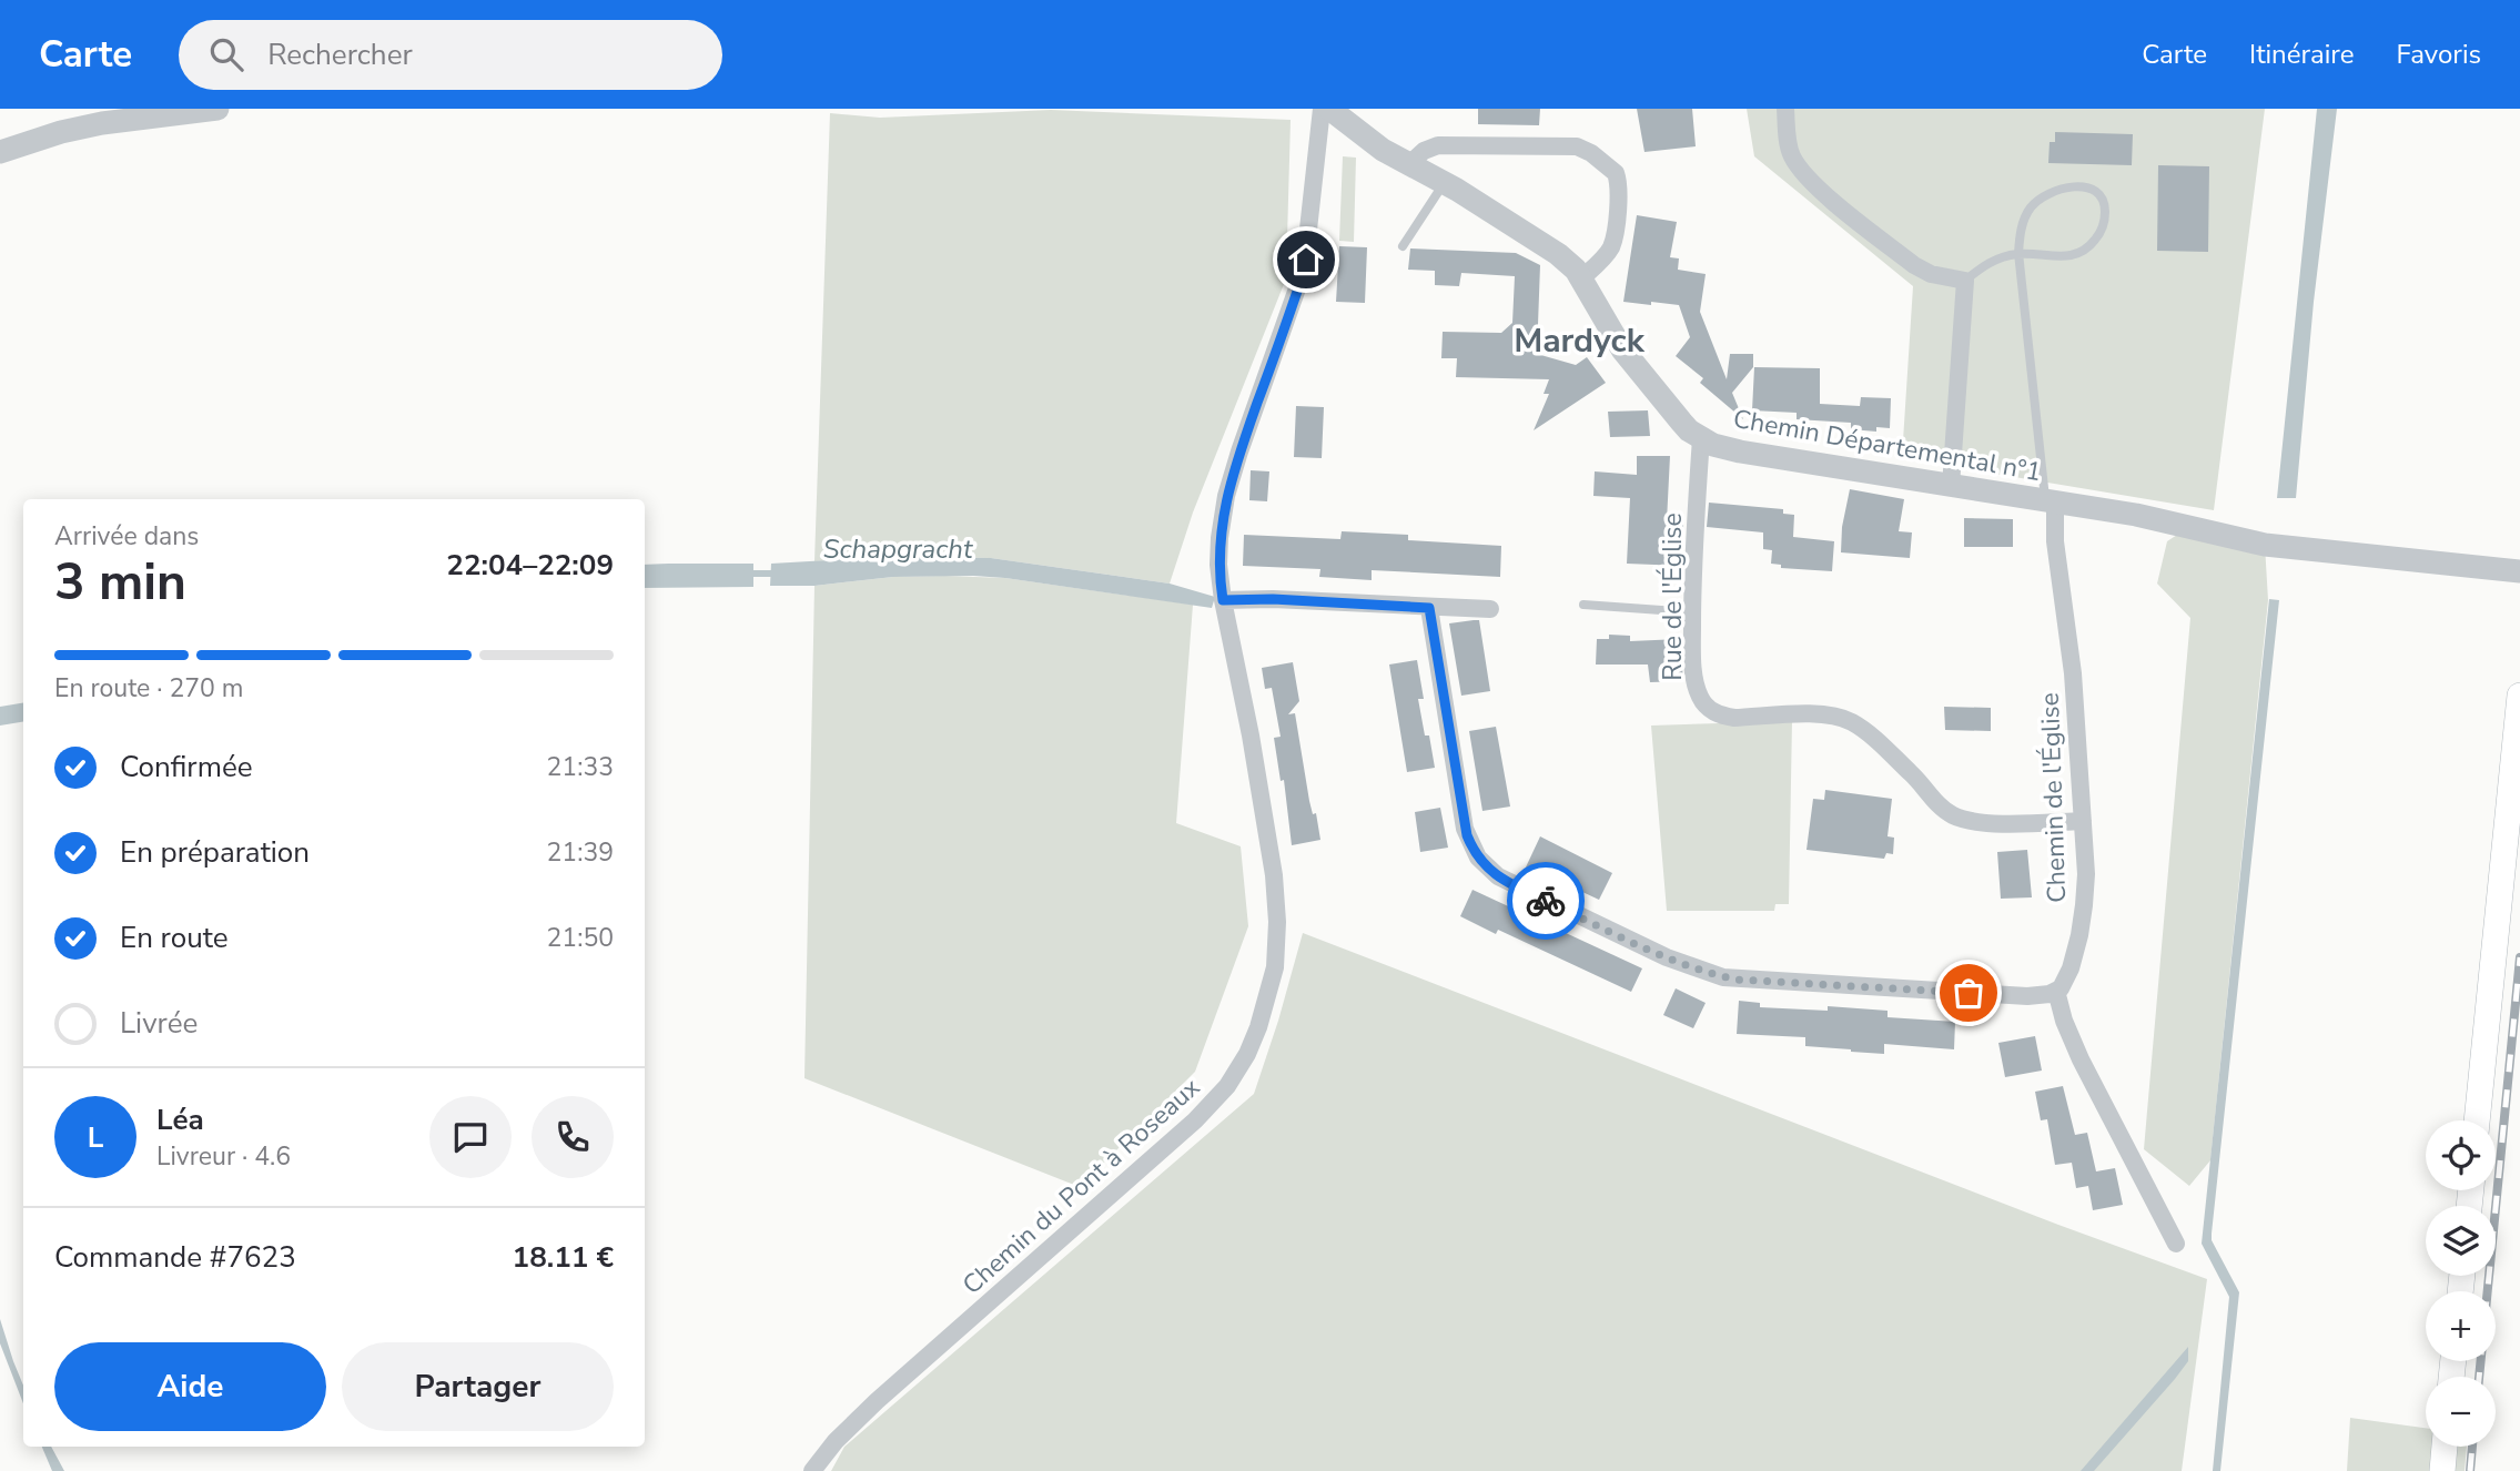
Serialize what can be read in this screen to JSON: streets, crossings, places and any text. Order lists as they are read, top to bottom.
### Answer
{
  "streets": {
    "street": [
      "Chemin Départemental n°1",
      "Rue de l'Église",
      "Chemin de l'Église",
      "Chemin du Pont à Roseaux"
    ]
  },
  "crossings": [
    ["Chemin Départemental n°1", "Rue de l'Église"],
    ["Chemin Départemental n°1", "Chemin de l'Église"],
    ["Rue de l'Église", "Chemin de l'Église"]
  ],
  "districts": ["Mardyck"],
  "water": ["Schapgracht"],
  "page": {
    "header": "Carte",
    "search": "Rechercher",
    "nav": ["Carte", "Itinéraire", "Favoris"],
    "heading": ["3 min", "Arrivée dans", "22:04–22:09"],
    "panel": [
      "Léa",
      "Livreur · 4.6",
      "Commande #7623",
      "18.11 €"
    ],
    "bar": "En route · 270 m",
    "list": [
      ["Confirmée", "21:33"],
      ["En préparation", "21:39"],
      ["En route", "21:50"],
      "Livrée"
    ],
    "round": "L",
    "map_buttons": ["+", "−"],
    "buttons": ["Aide", "Partager"]
  }
}
